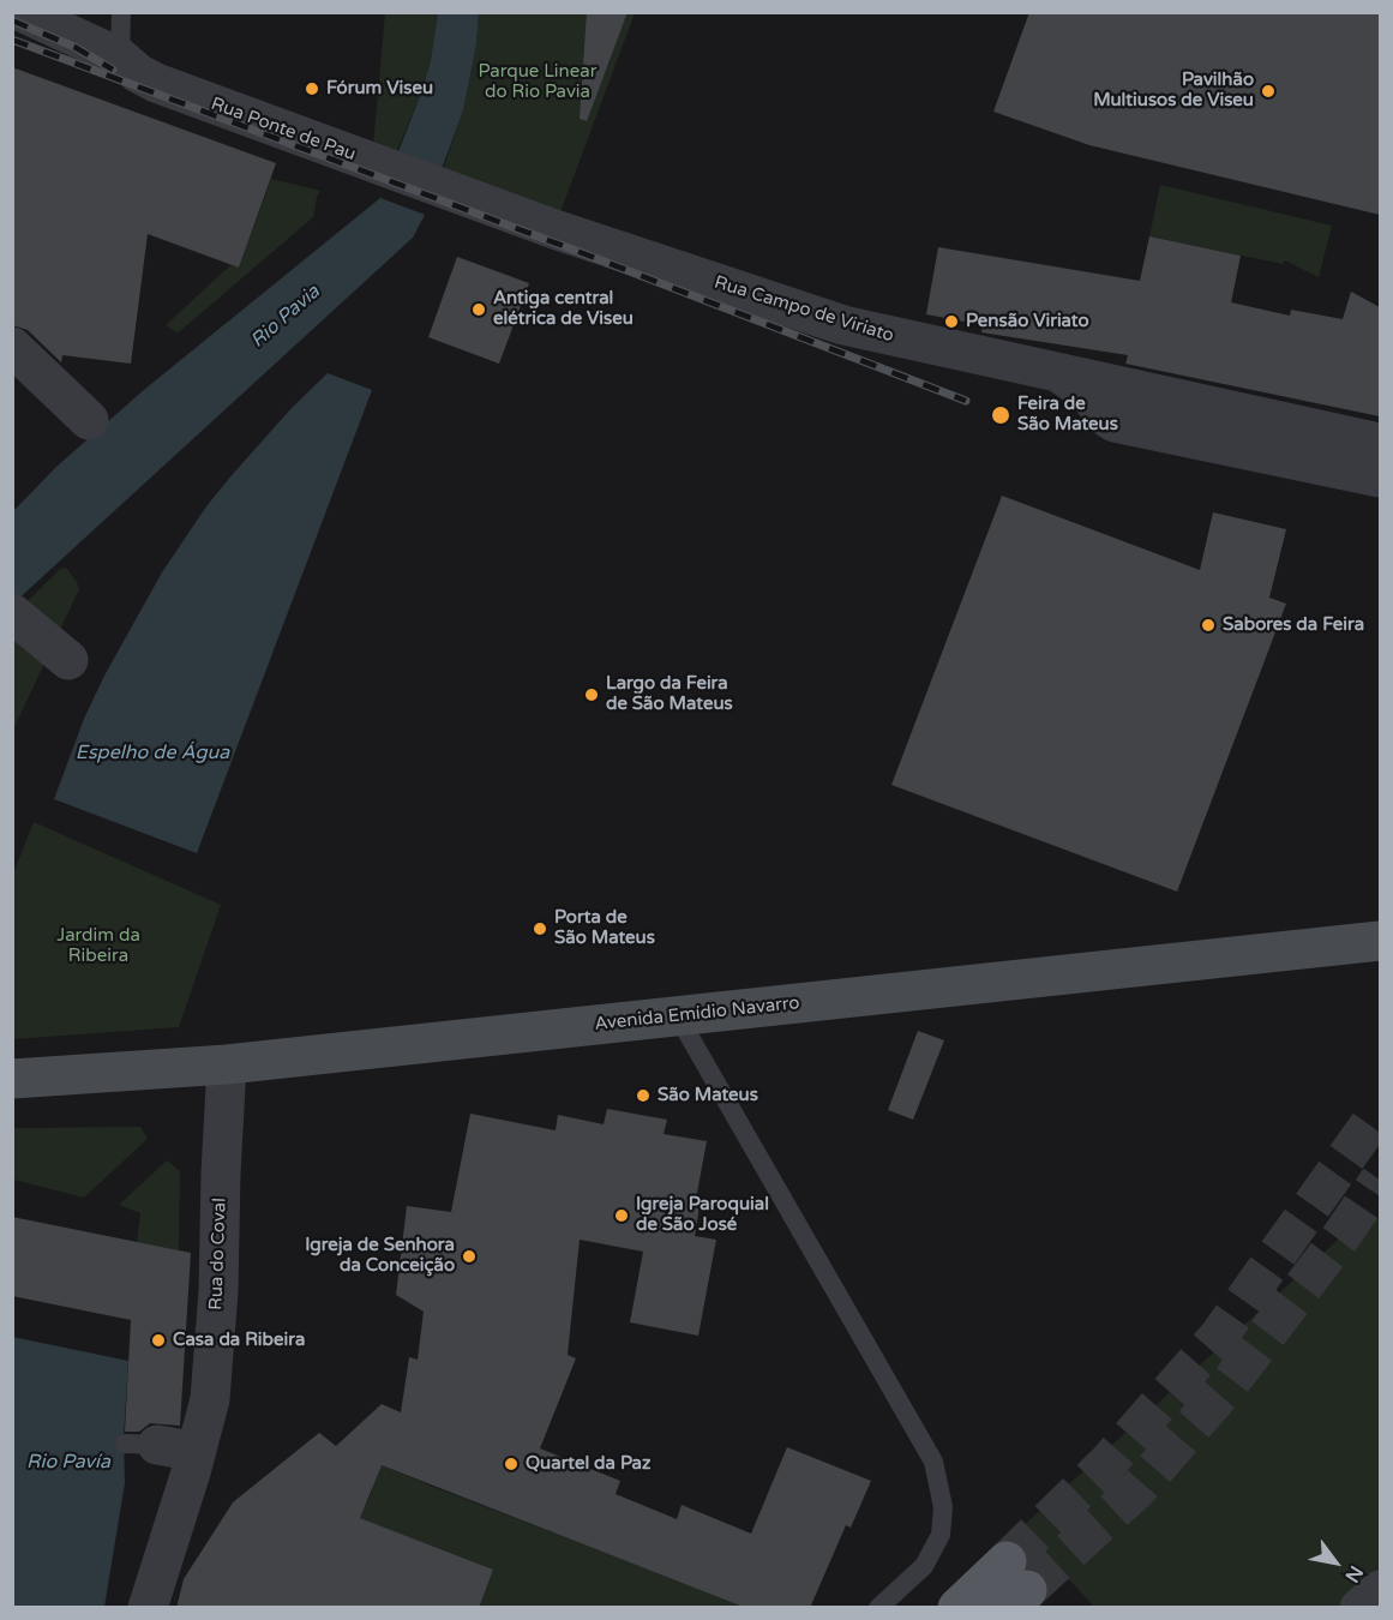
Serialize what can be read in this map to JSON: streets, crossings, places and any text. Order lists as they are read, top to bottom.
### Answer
{
  "streets": {
    "main road": ["Avenida Emídio Navarro"],
    "street": ["Rua Ponte de Pau", "Rua Campo de Viriato", "Rua do Coval"]
  },
  "crossings": [
    ["Rua Ponte de Pau", "Rua Campo de Viriato"],
    ["Avenida Emídio Navarro", "Rua do Coval"]
  ],
  "water": ["Rio Pavia", "Espelho de Água", "Rio Pavía"],
  "parks": ["Parque Linear do Rio Pavia", "Jardim da Ribeira"],
  "places": [
    "Fórum Viseu",
    "Pavilhão Multiusos de Viseu",
    "Antiga central elétrica de Viseu",
    "Pensão Viriato",
    "Feira de São Mateus",
    "Sabores da Feira",
    "Largo da Feira de São Mateus",
    "Porta de São Mateus",
    "São Mateus",
    "Igreja Paroquial de São José",
    "Igreja de Senhora da Conceição",
    "Casa da Ribeira",
    "Quartel da Paz"
  ],
  "north": "bottom right"
}
